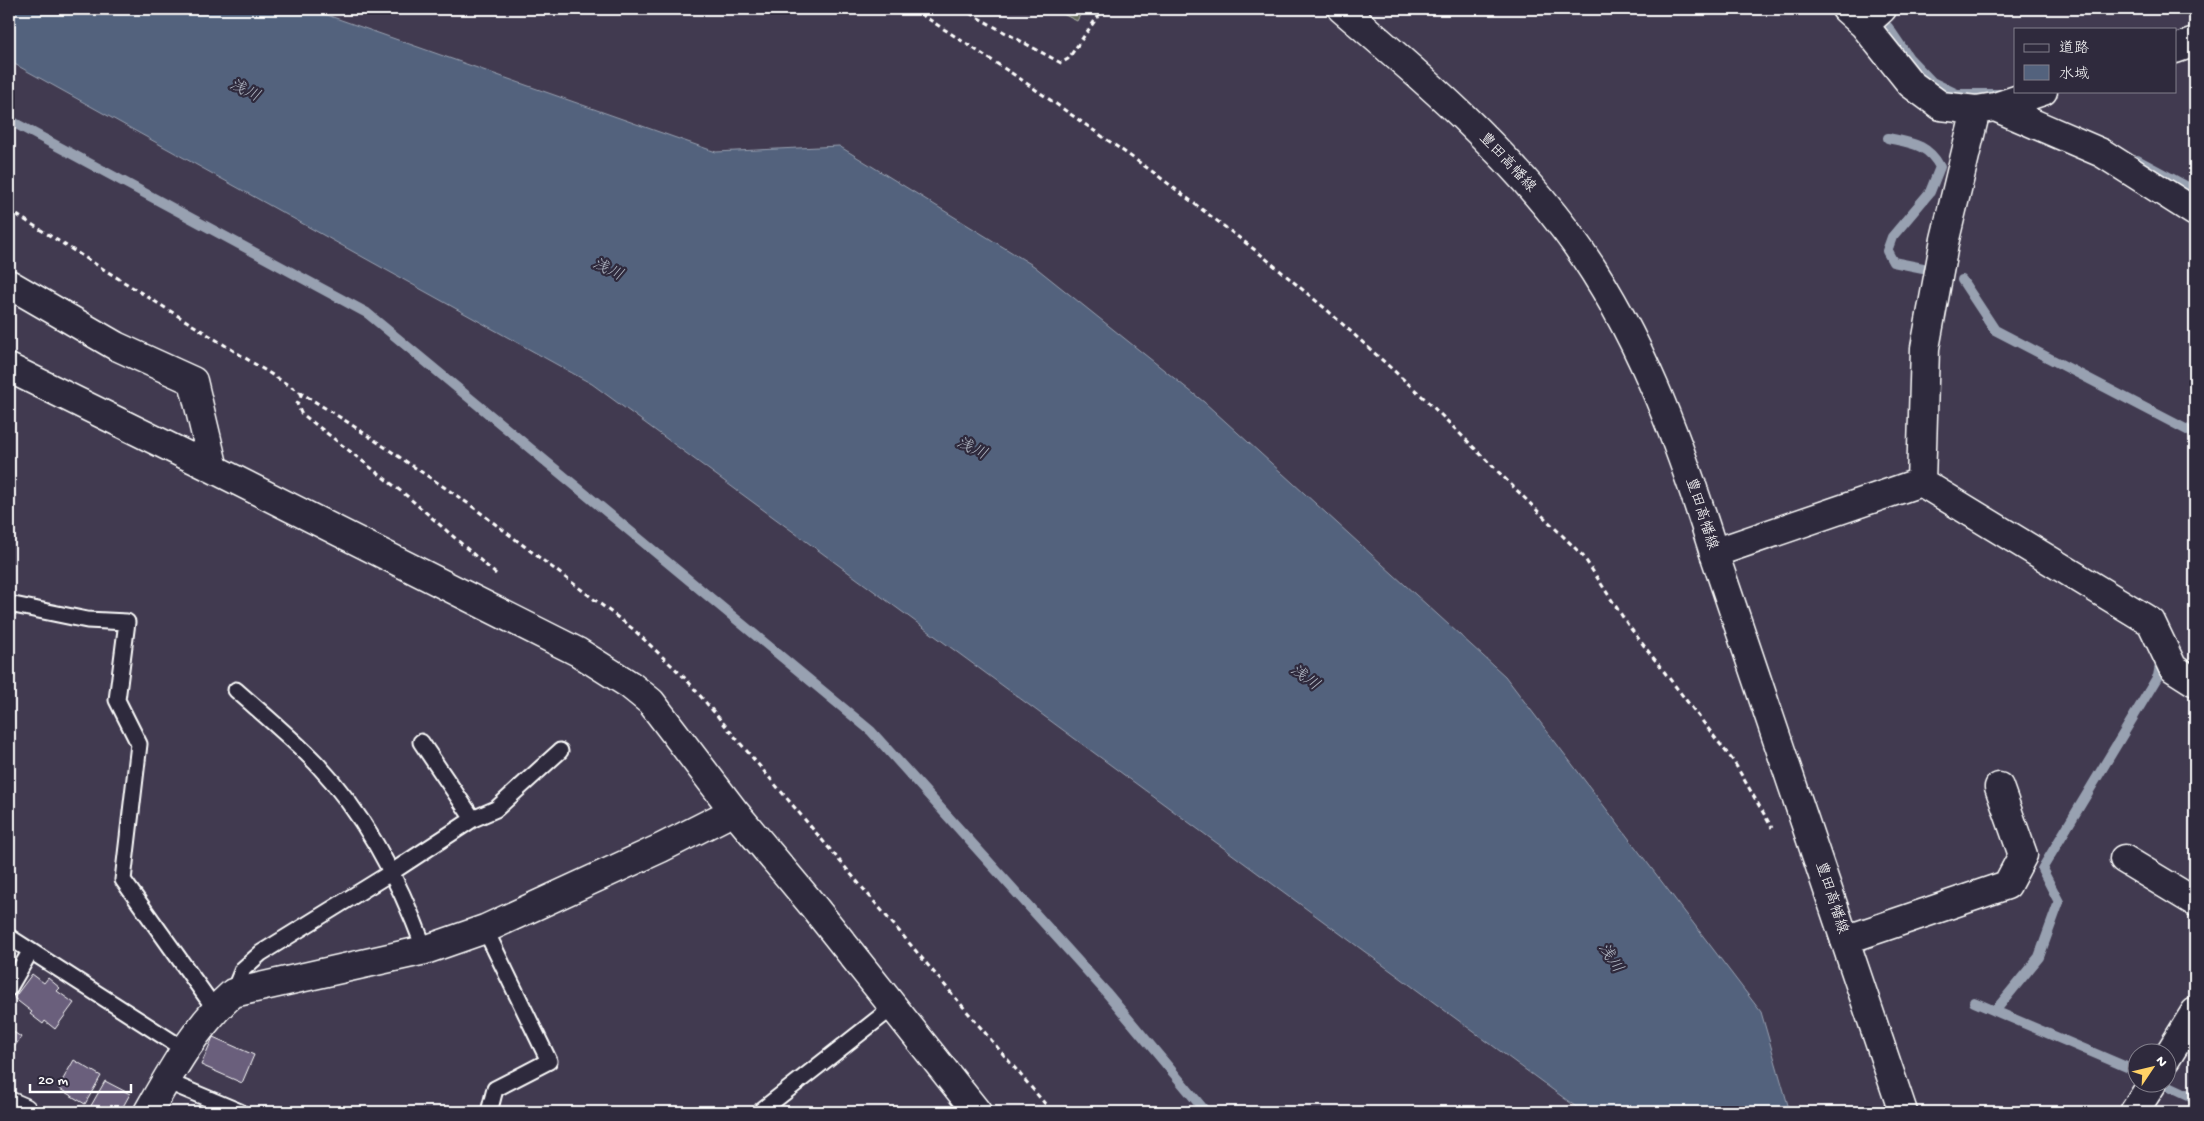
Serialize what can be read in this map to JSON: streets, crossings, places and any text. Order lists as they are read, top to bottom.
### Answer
{
  "streets": {
    "street": ["豊田高幡線"]
  },
  "water": ["浅川"],
  "legend": ["道路", "水域"],
  "scale_bar": "20 m",
  "north": "top right"
}
